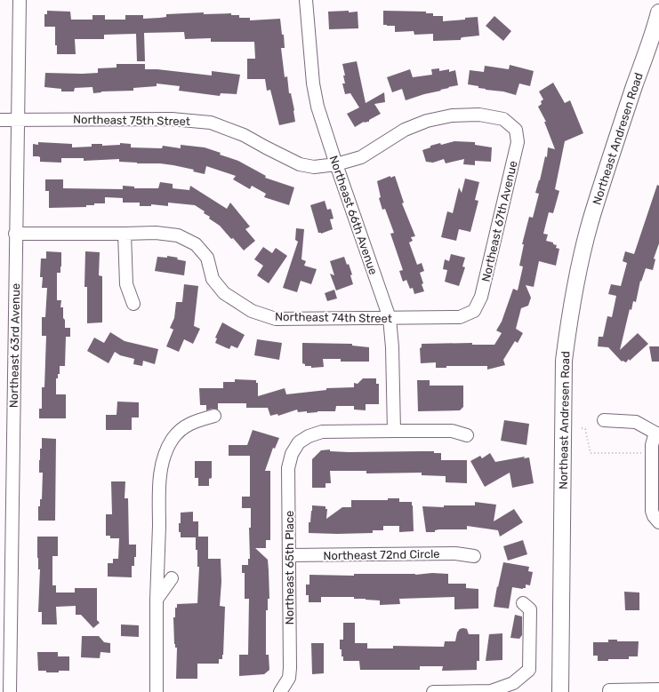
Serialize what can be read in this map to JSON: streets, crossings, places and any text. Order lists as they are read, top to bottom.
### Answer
{
  "streets": {
    "main road": ["Northeast Andresen Road"],
    "street": [
      "Northeast 75th Street",
      "Northeast 66th Avenue",
      "Northeast 67th Avenue",
      "Northeast 74th Street",
      "Northeast 63rd Avenue",
      "Northeast 72nd Circle",
      "Northeast 65th Place"
    ]
  },
  "crossings": [
    ["Northeast 75th Street", "Northeast 66th Avenue"],
    ["Northeast 75th Street", "Northeast 67th Avenue"],
    ["Northeast 75th Street", "Northeast 63rd Avenue"],
    ["Northeast 66th Avenue", "Northeast 74th Street"],
    ["Northeast 66th Avenue", "Northeast 65th Place"],
    ["Northeast 67th Avenue", "Northeast 74th Street"],
    ["Northeast 74th Street", "Northeast 63rd Avenue"],
    ["Northeast 72nd Circle", "Northeast 65th Place"]
  ]
}
